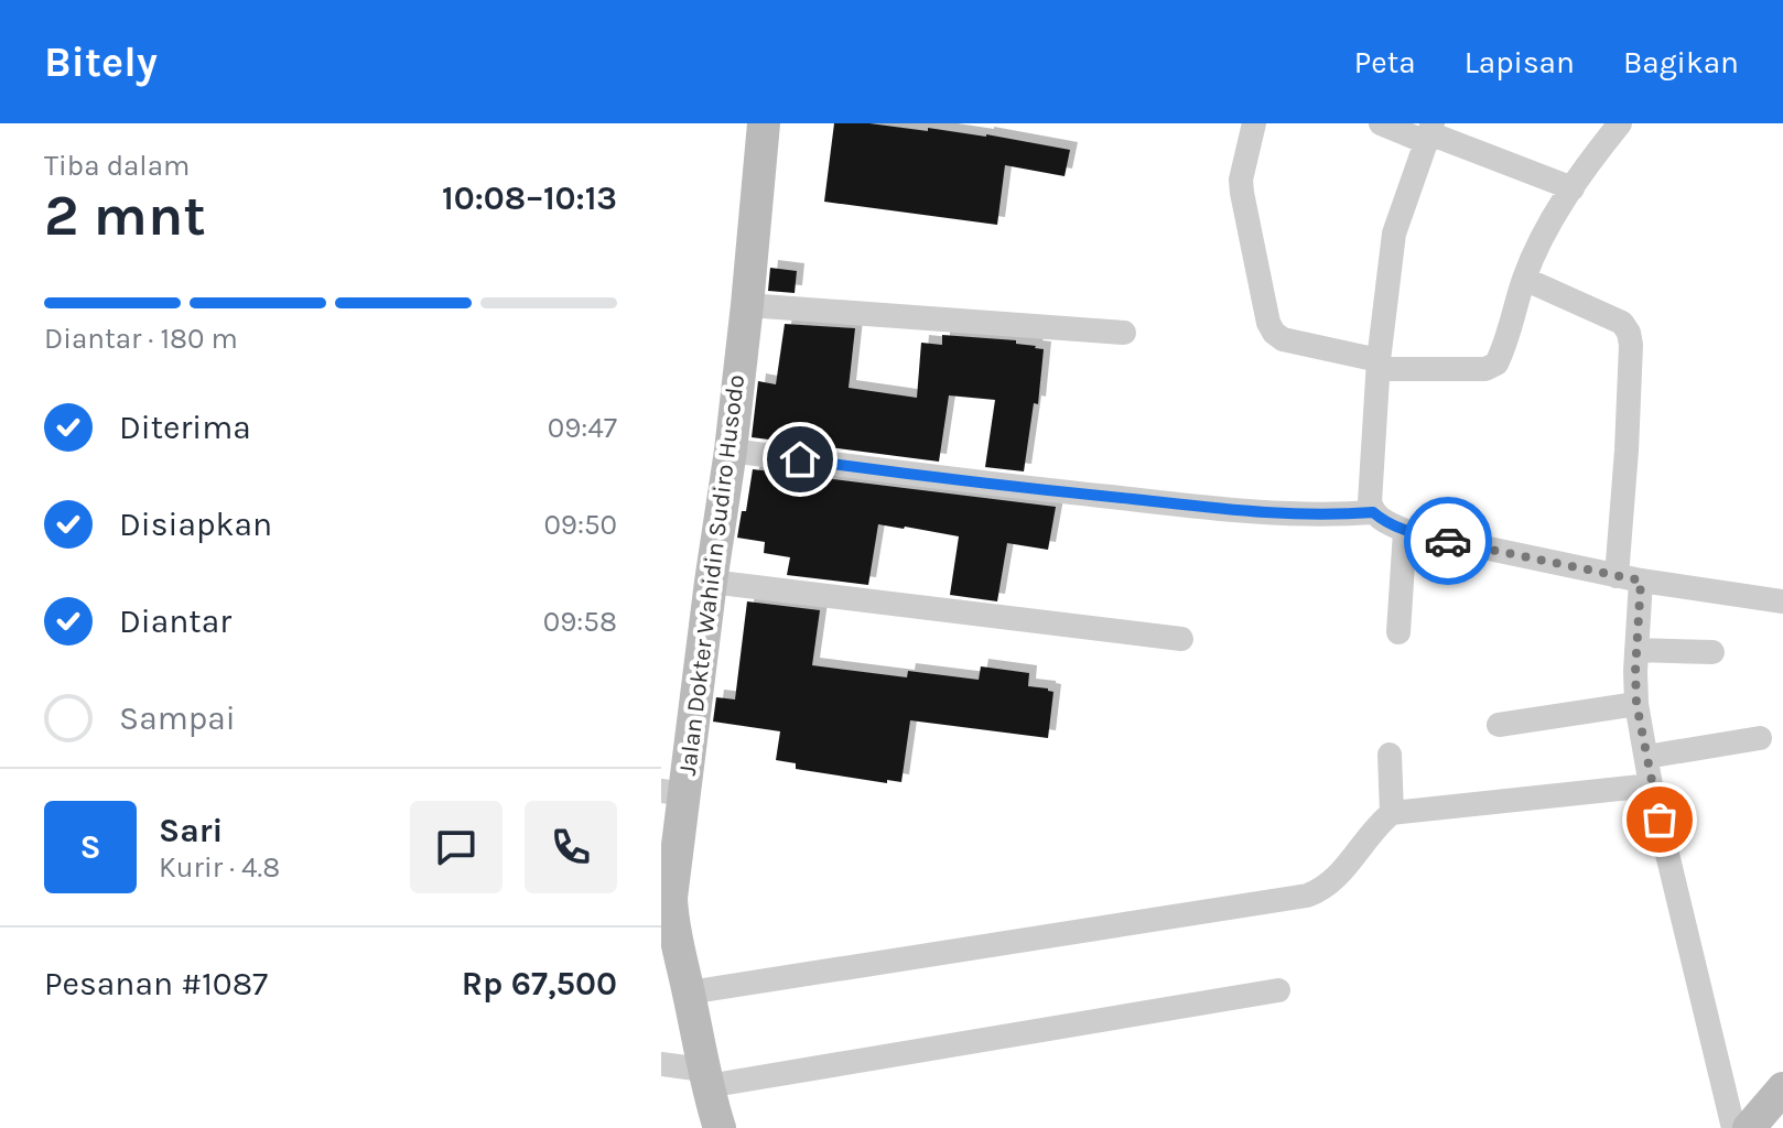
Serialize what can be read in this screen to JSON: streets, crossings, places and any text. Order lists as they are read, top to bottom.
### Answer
{
  "streets": {
    "main road": ["Jalan Dokter Wahidin Sudiro Husodo"]
  },
  "page": {
    "header": "Bitely",
    "nav": ["Peta", "Lapisan", "Bagikan"],
    "heading": ["2 mnt", "Tiba dalam", "10:08–10:13"],
    "panel": [
      "Sari",
      "Kurir · 4.8",
      "Pesanan #1087",
      "Rp 67,500"
    ],
    "bar": "Diantar · 180 m",
    "list": [
      ["Diterima", "09:47"],
      ["Disiapkan", "09:50"],
      ["Diantar", "09:58"],
      "Sampai"
    ],
    "round": "S"
  }
}
